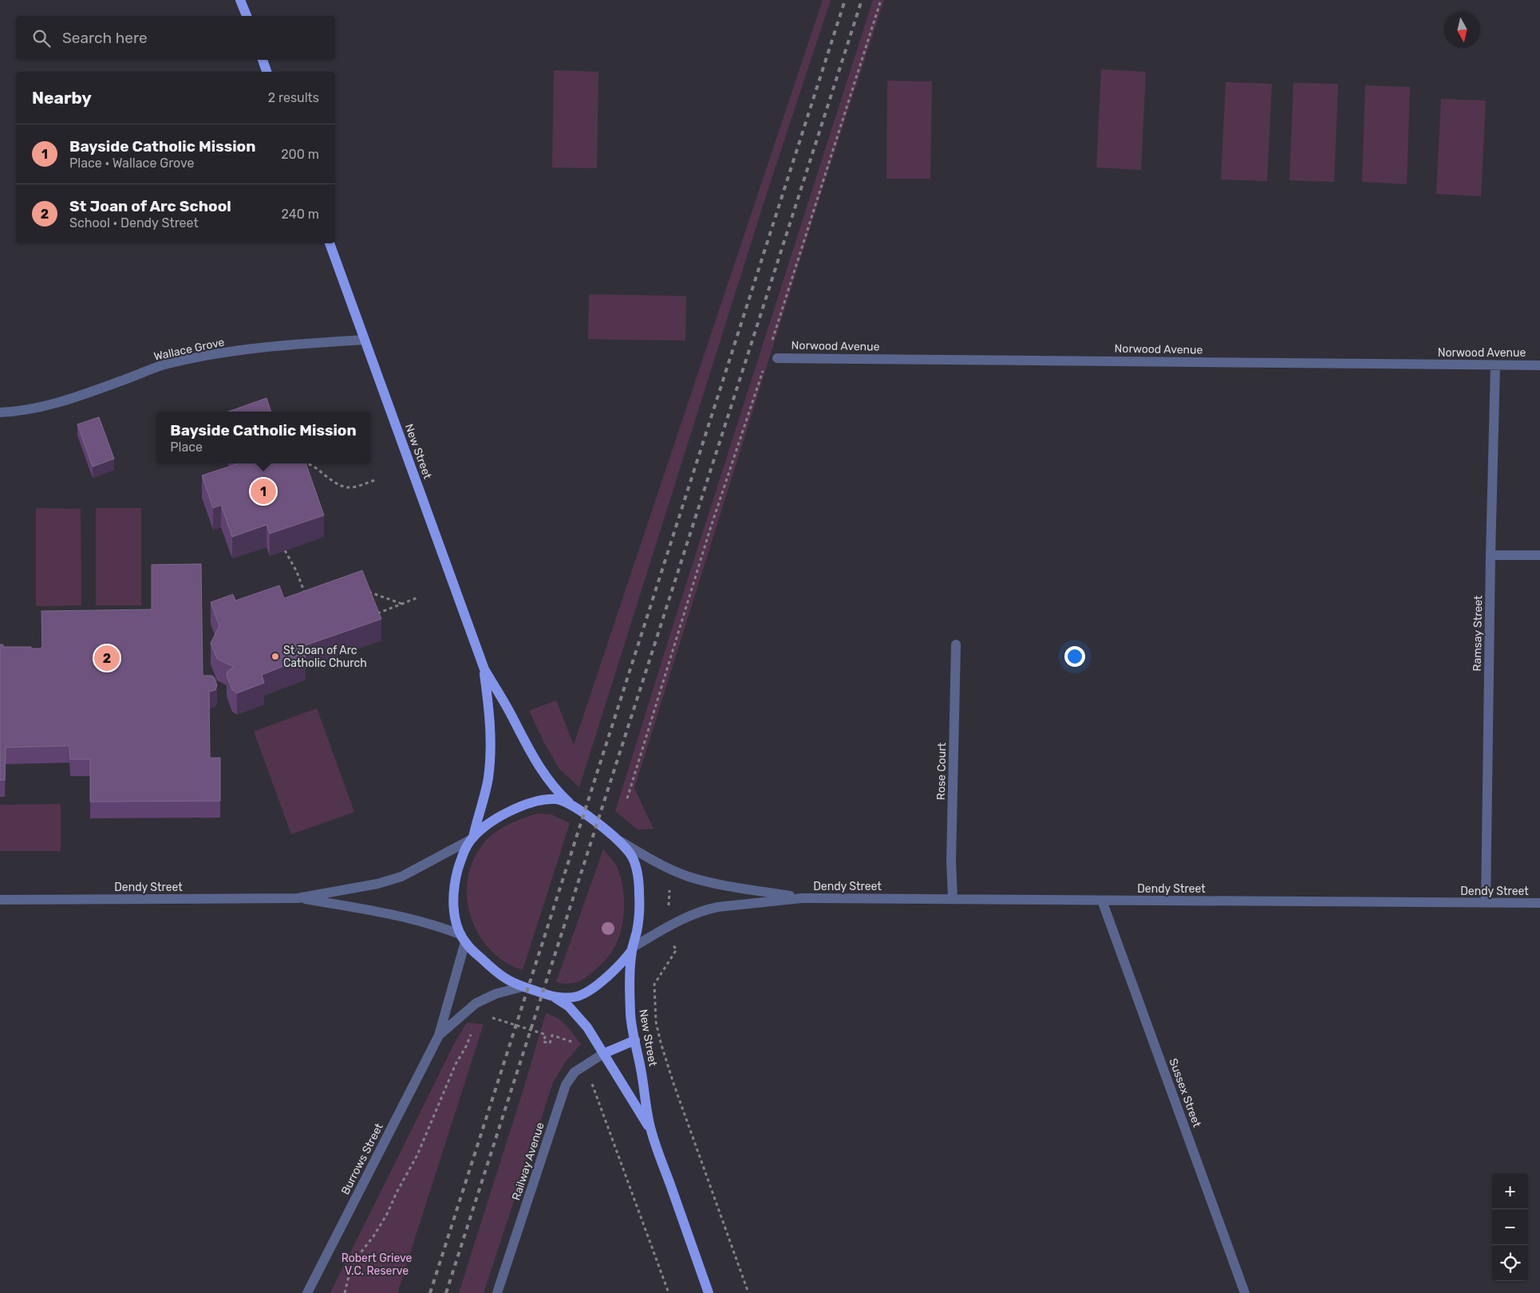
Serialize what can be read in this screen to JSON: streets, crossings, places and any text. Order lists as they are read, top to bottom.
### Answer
{
  "streets": {
    "main road": ["New Street"],
    "street": [
      "Norwood Avenue",
      "Wallace Grove",
      "Ramsay Street",
      "Rose Court",
      "Dendy Street",
      "Sussex Street",
      "Burrows Street",
      "Railway Avenue"
    ]
  },
  "crossings": [
    ["Norwood Avenue", "Ramsay Street"],
    ["Wallace Grove", "New Street"],
    ["New Street", "Dendy Street"],
    ["New Street", "Railway Avenue"],
    ["Ramsay Street", "Dendy Street"],
    ["Rose Court", "Dendy Street"],
    ["Dendy Street", "Sussex Street"],
    ["Dendy Street", "Burrows Street"]
  ],
  "parks": ["Robert Grieve V.C. Reserve"],
  "places": ["St Joan of Arc Catholic Church"],
  "north": "bottom",
  "page": {
    "search": "Search here",
    "heading": ["Nearby", "2 results"],
    "list": [
      {
        "mark": "1",
        "name": "Bayside Catholic Mission",
        "note": "Place · Wallace Grove",
        "value": "200 m"
      },
      {
        "mark": "2",
        "name": "St Joan of Arc School",
        "note": "School · Dendy Street",
        "value": "240 m"
      }
    ],
    "popup": ["Bayside Catholic Mission", "Place"],
    "pins": ["1", "2"],
    "map_buttons": ["+", "−"]
  }
}
